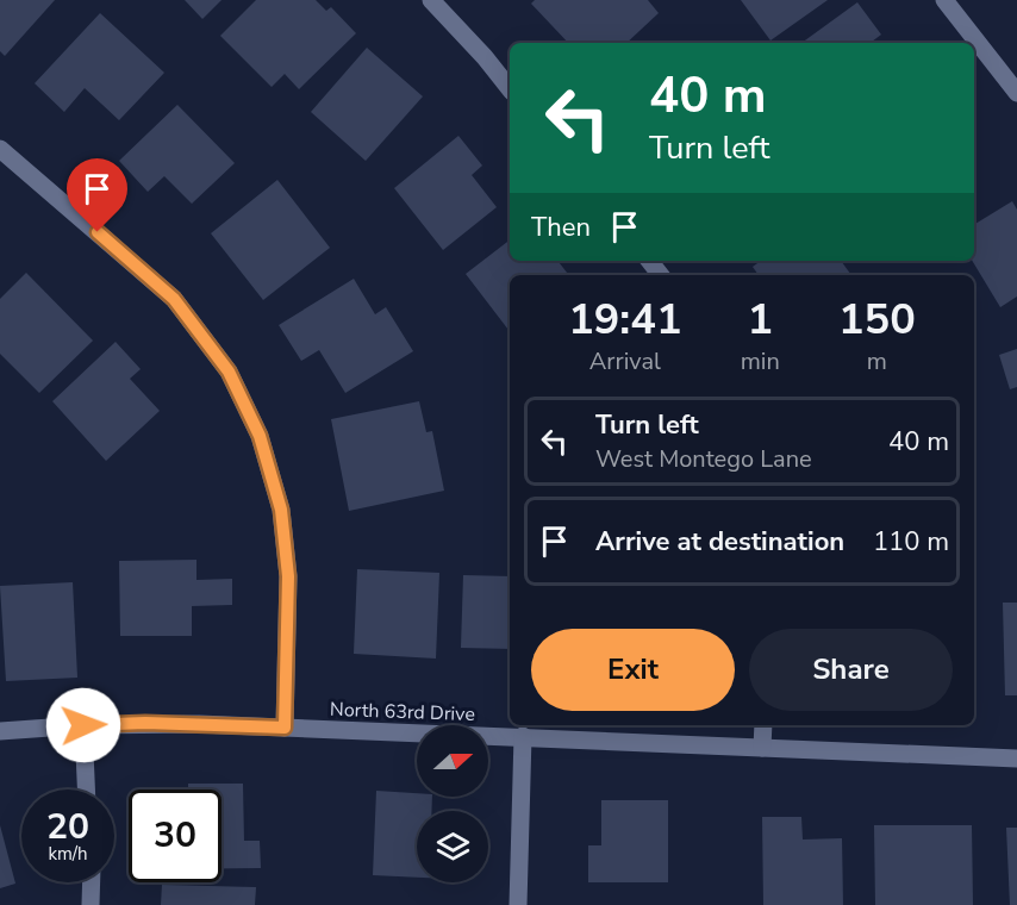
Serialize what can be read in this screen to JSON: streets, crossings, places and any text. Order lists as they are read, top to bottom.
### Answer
{
  "streets": {
    "street": ["North 63rd Drive"]
  },
  "north": "right",
  "page": {
    "turn": ["40 m", "Turn left"],
    "then": "Then",
    "eta": [
      "19:41",
      "Arrival",
      "1",
      "min",
      "150",
      "m"
    ],
    "list": [
      {
        "name": "Turn left",
        "note": "West Montego Lane",
        "value": "40 m"
      },
      {
        "name": "Arrive at destination",
        "value": "110 m"
      }
    ],
    "buttons": ["Exit", "Share"],
    "speed": "20 km/h",
    "limit": "30"
  }
}
